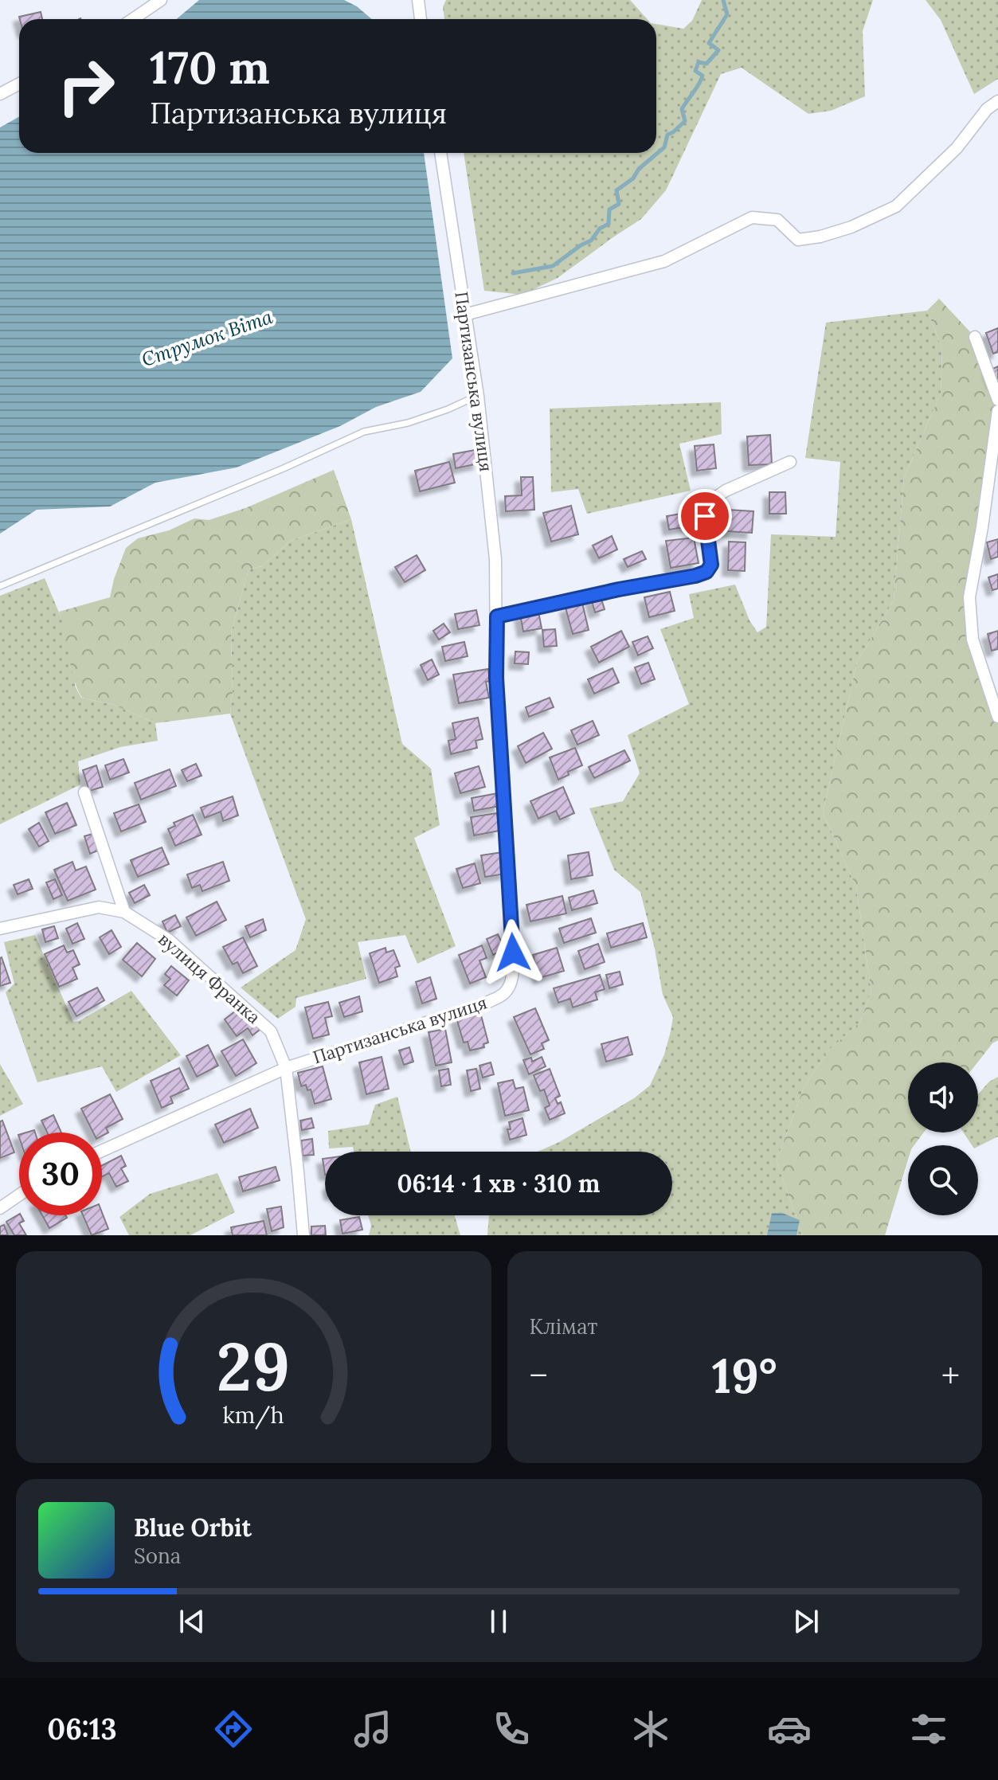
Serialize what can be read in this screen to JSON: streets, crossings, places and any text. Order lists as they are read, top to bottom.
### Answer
{
  "streets": {
    "street": ["Партизанська вулиця", "вулиця Франка"]
  },
  "crossings": [
    ["Партизанська вулиця", "вулиця Франка"]
  ],
  "water": ["Струмок Віта"],
  "page": {
    "turn": ["170 m", "Партизанська вулиця"],
    "limit": "30",
    "trip": "06:14 · 1 хв · 310 m",
    "tile": "Клімат",
    "heat": ["−", "19°", "+"],
    "song": ["Blue Orbit", "Sona"],
    "tabs": "06:13",
    "gauge": ["29", "km/h"]
  }
}
